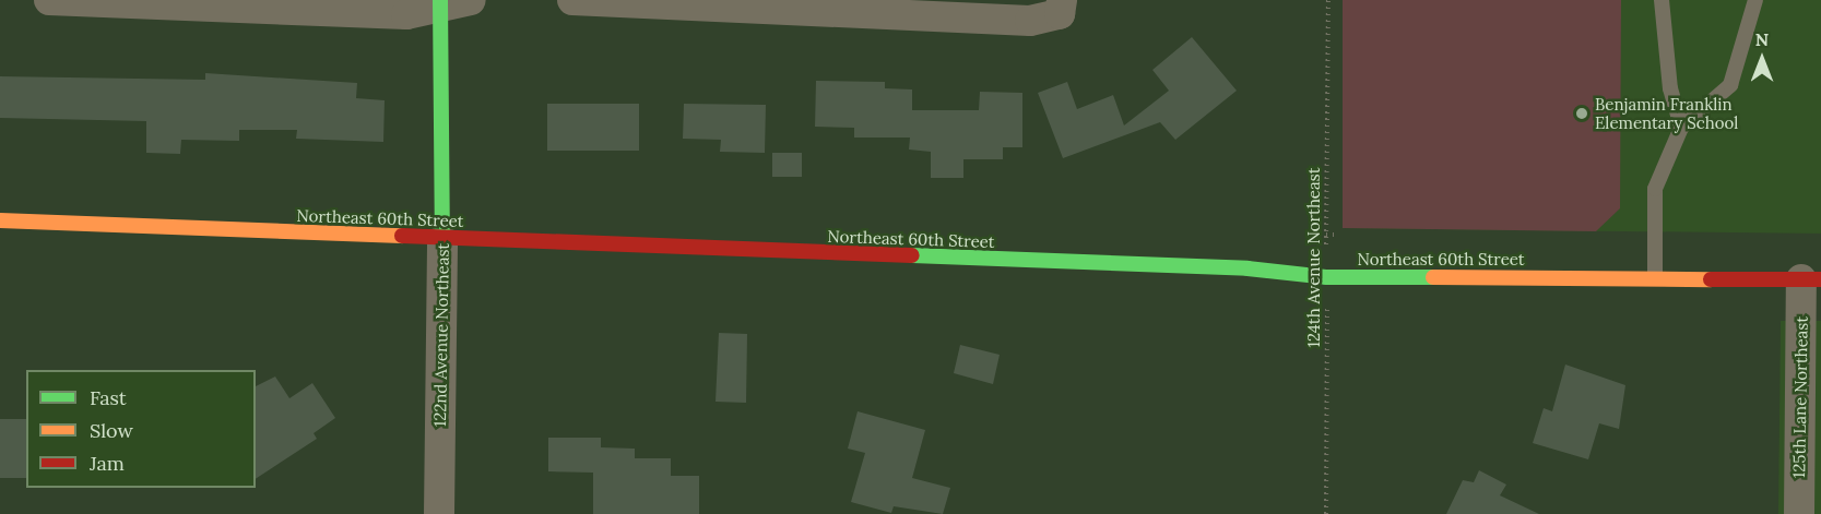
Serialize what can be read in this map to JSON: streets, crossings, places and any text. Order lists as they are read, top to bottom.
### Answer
{
  "streets": {
    "street": ["Northeast 60th Street", "122nd Avenue Northeast", "125th Lane Northeast"],
    "path": ["124th Avenue Northeast"]
  },
  "crossings": [
    ["Northeast 60th Street", "124th Avenue Northeast"],
    ["Northeast 60th Street", "122nd Avenue Northeast"],
    ["Northeast 60th Street", "125th Lane Northeast"]
  ],
  "places": ["Benjamin Franklin Elementary School"],
  "legend": ["Fast", "Slow", "Jam"],
  "north": "top"
}
